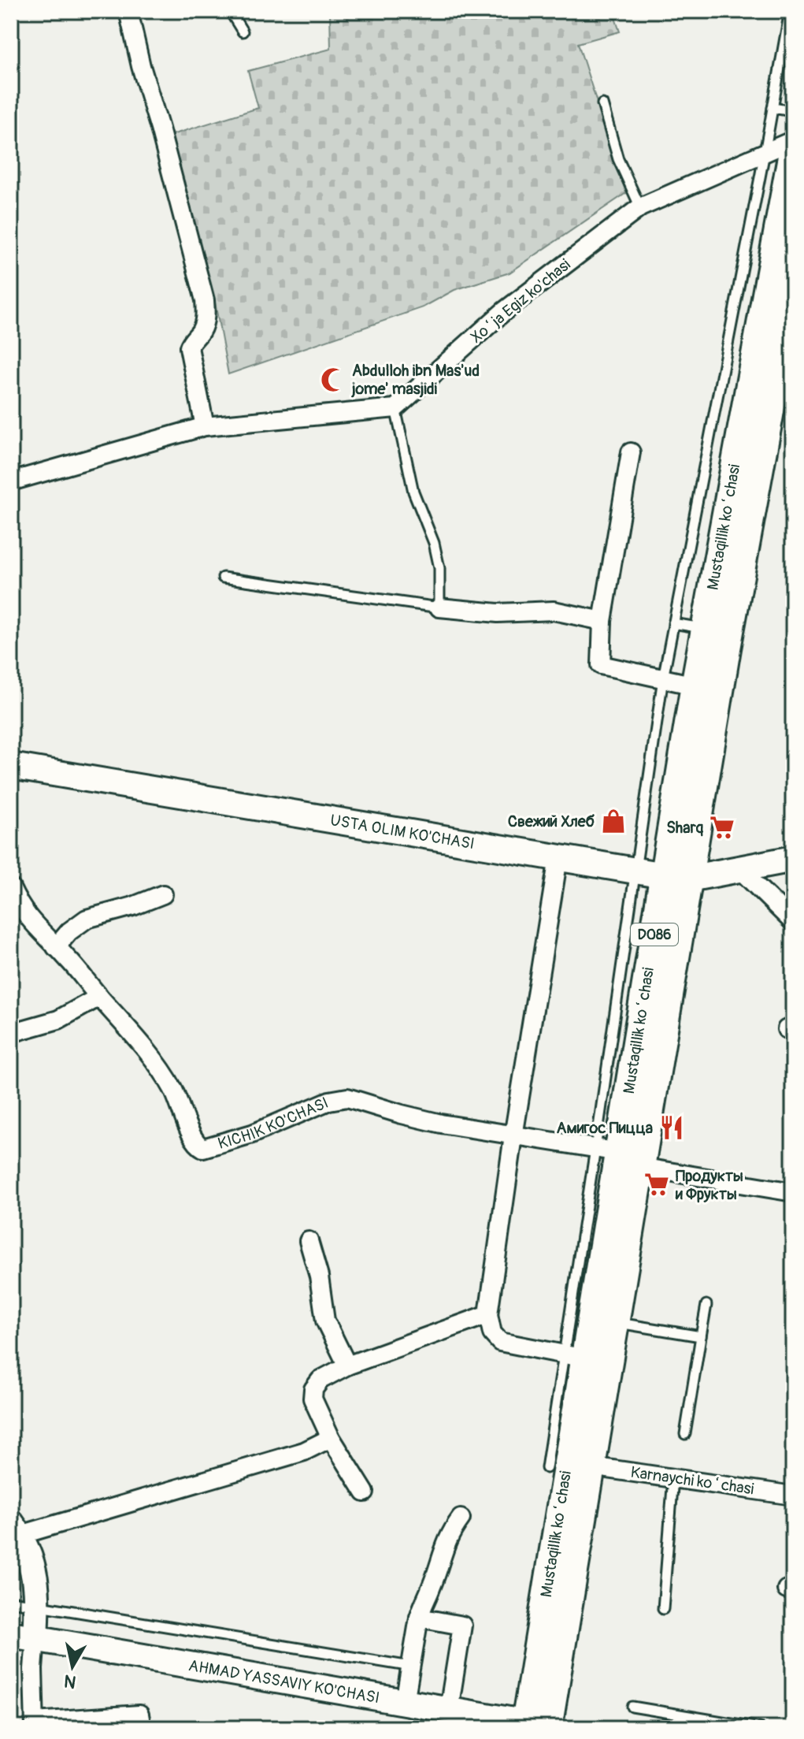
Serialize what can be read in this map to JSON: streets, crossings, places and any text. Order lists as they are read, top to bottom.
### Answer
{
  "streets": {
    "main road": ["Mustaqillik koʻchasi", "D086"],
    "street": [
      "Xoʻja Egiz ko'chasi",
      "USTA OLIM KO'CHASI",
      "KICHIK KO'CHASI",
      "Karnaychi koʻchasi",
      "AHMAD YASSAVIY KO'CHASI"
    ]
  },
  "crossings": [
    ["Mustaqillik koʻchasi", "USTA OLIM KO'CHASI"],
    ["Mustaqillik koʻchasi", "KICHIK KO'CHASI"],
    ["Mustaqillik koʻchasi", "Karnaychi koʻchasi"],
    ["Mustaqillik koʻchasi", "AHMAD YASSAVIY KO'CHASI"]
  ],
  "places": {
    "mosque": ["Abdulloh ibn Mas'ud jome' masjidi"],
    "shop": ["Свежий Хлеб"],
    "supermarket": ["Sharq", "Продукты и Фрукты"],
    "restaurant": ["Амигос Пицца"]
  },
  "north": "bottom"
}
